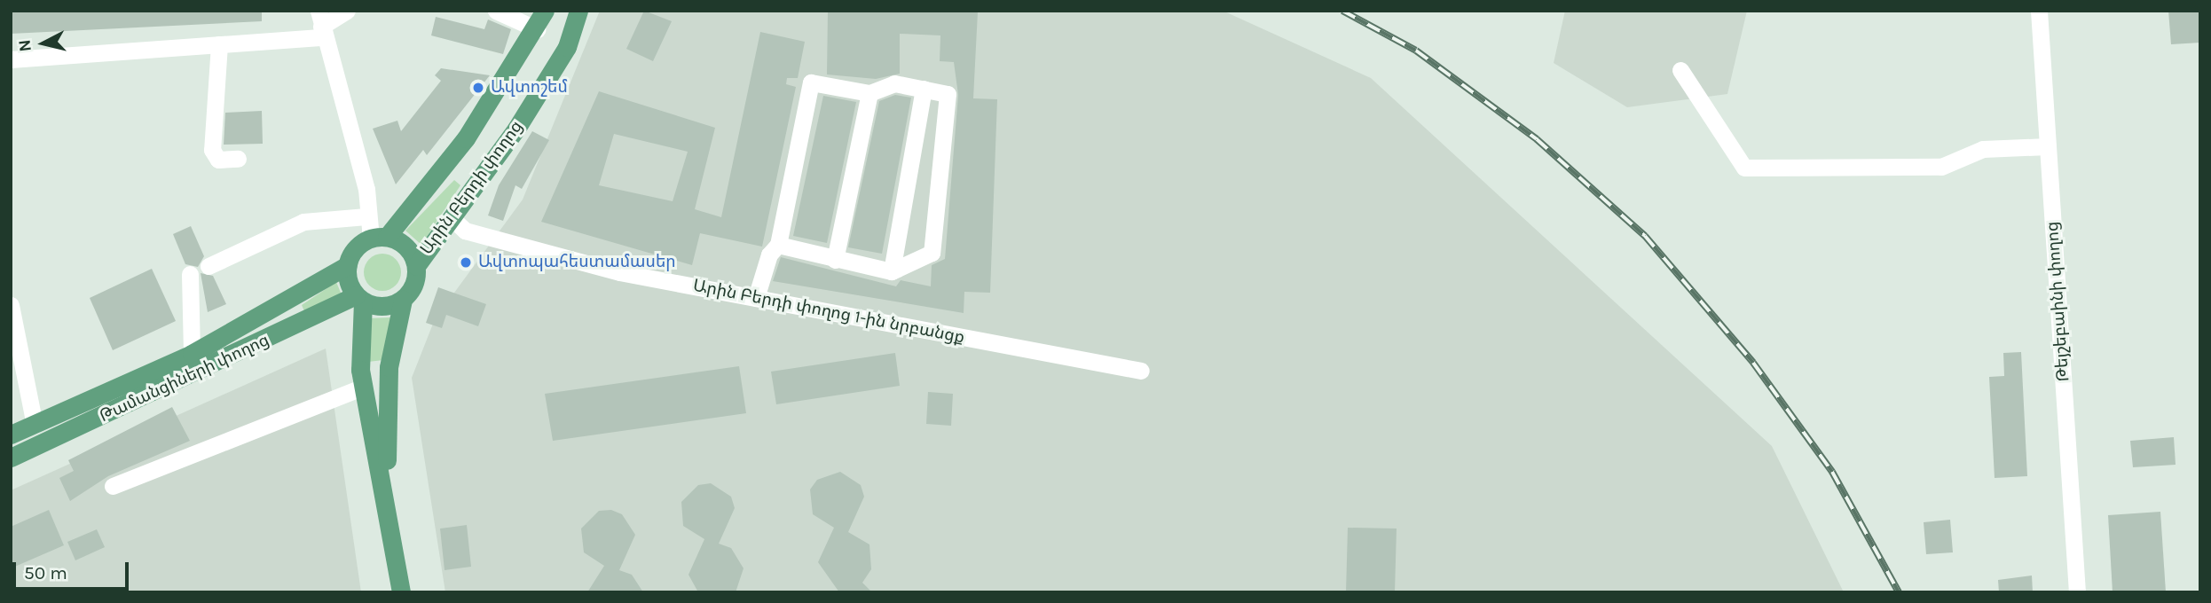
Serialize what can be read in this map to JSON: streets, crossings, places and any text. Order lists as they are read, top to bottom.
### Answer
{
  "streets": {
    "main road": ["Արին Բերդի փողոց", "Թամանցիների փողոց"],
    "street": ["Թեյշեբաինի փողոց", "Արին Բերդի փողոց 1-ին նրբանցք"]
  },
  "crossings": [
    ["Արին Բերդի փողոց", "Արին Բերդի փողոց 1-ին նրբանցք"],
    ["Արին Բերդի փողոց", "Թամանցիների փողոց"]
  ],
  "places": ["Ավտոշեմ", "Ավտոպահեստամասեր"],
  "scale_bar": "50 m",
  "north": "left"
}
